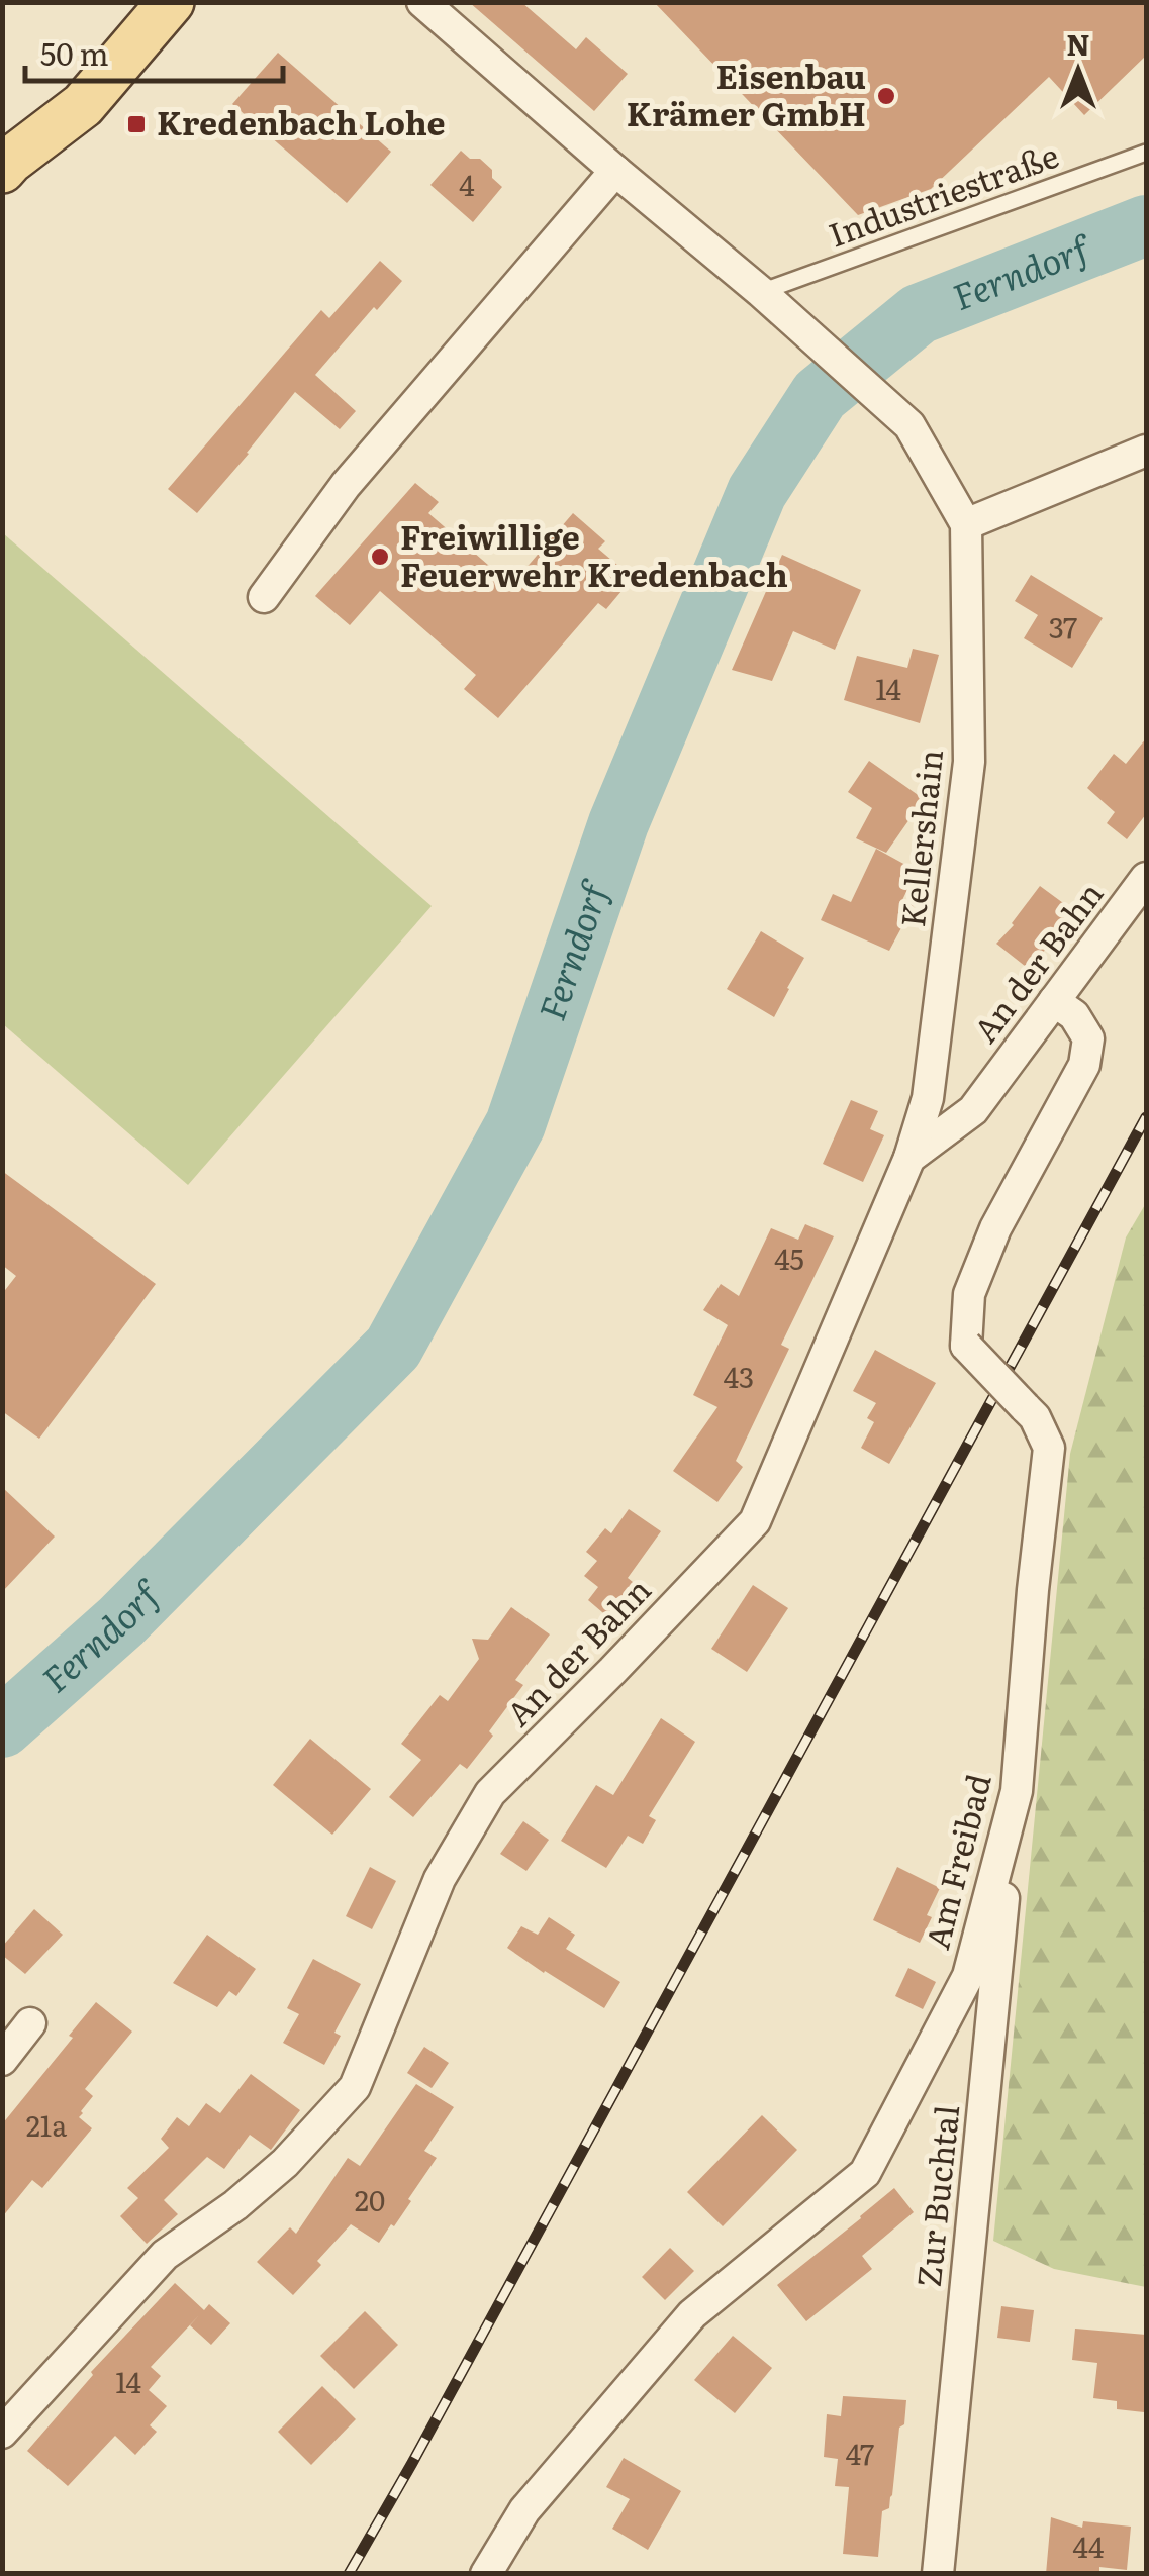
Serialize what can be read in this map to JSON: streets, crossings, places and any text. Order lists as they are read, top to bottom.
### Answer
{
  "streets": {
    "street": [
      "Kellershain",
      "An der Bahn",
      "Am Freibad",
      "Zur Buchtal"
    ],
    "lane": ["Industriestraße"]
  },
  "crossings": [
    ["Industriestraße", "Kellershain"],
    ["Kellershain", "An der Bahn"],
    ["An der Bahn", "Am Freibad"],
    ["Am Freibad", "Zur Buchtal"]
  ],
  "water": ["Ferndorf"],
  "places": {
    "other": ["Eisenbau Krämer GmbH", "Freiwillige Feuerwehr Kredenbach"],
    "transit": ["Kredenbach Lohe"]
  },
  "house_numbers": [
    "4",
    "37",
    "14",
    "45",
    "43",
    "21a",
    "20",
    "14",
    "47",
    "44"
  ],
  "scale_bar": "50 m",
  "north": "top"
}
